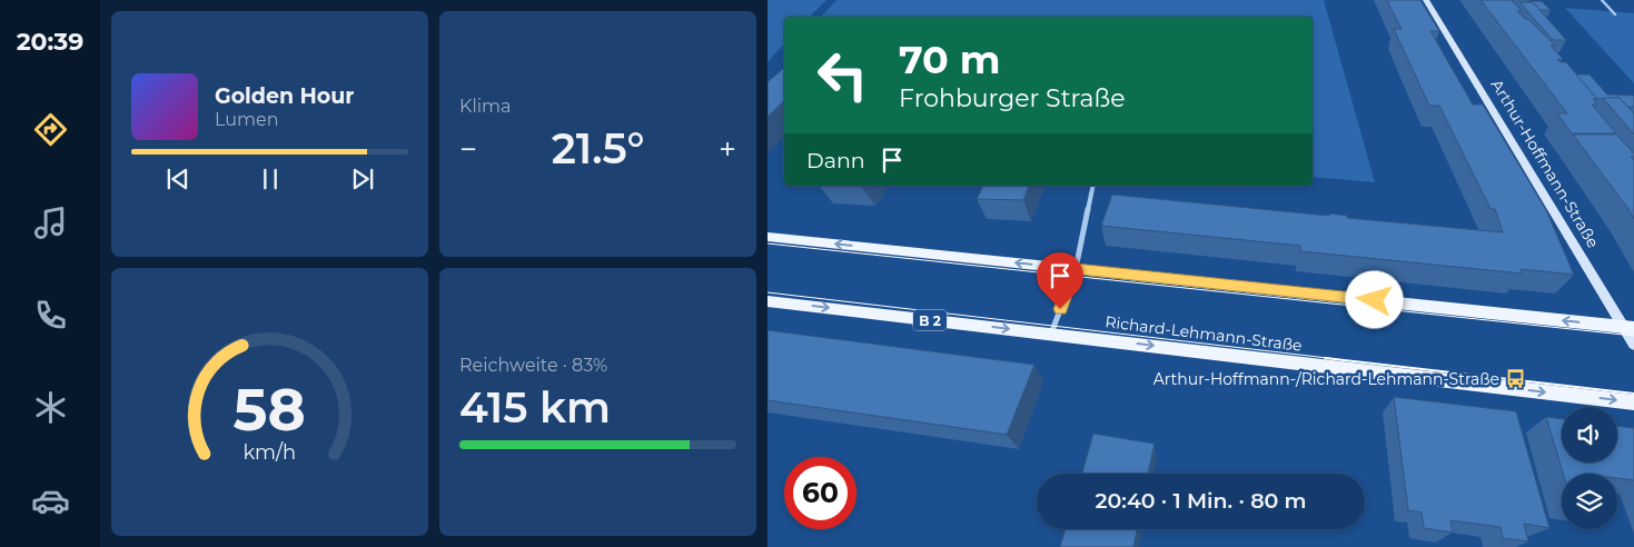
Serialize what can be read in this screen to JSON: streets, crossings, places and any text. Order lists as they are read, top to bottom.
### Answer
{
  "streets": {
    "main road": ["B 2", "Richard-Lehmann-Straße"],
    "street": ["Arthur-Hoffmann-Straße"]
  },
  "places": {
    "bus stop": ["Arthur-Hoffmann-/Richard-Lehmann-Straße"]
  },
  "page": {
    "tabs": "20:39",
    "tile": [
      "Klima",
      ["Reichweite · 83%", "415 km"]
    ],
    "turn": ["70 m", "Frohburger Straße"],
    "song": ["Golden Hour", "Lumen"],
    "heat": ["−", "21.5°", "+"],
    "then": "Dann",
    "limit": "60",
    "trip": "20:40 · 1 Min. · 80 m",
    "gauge": ["58", "km/h"]
  }
}
